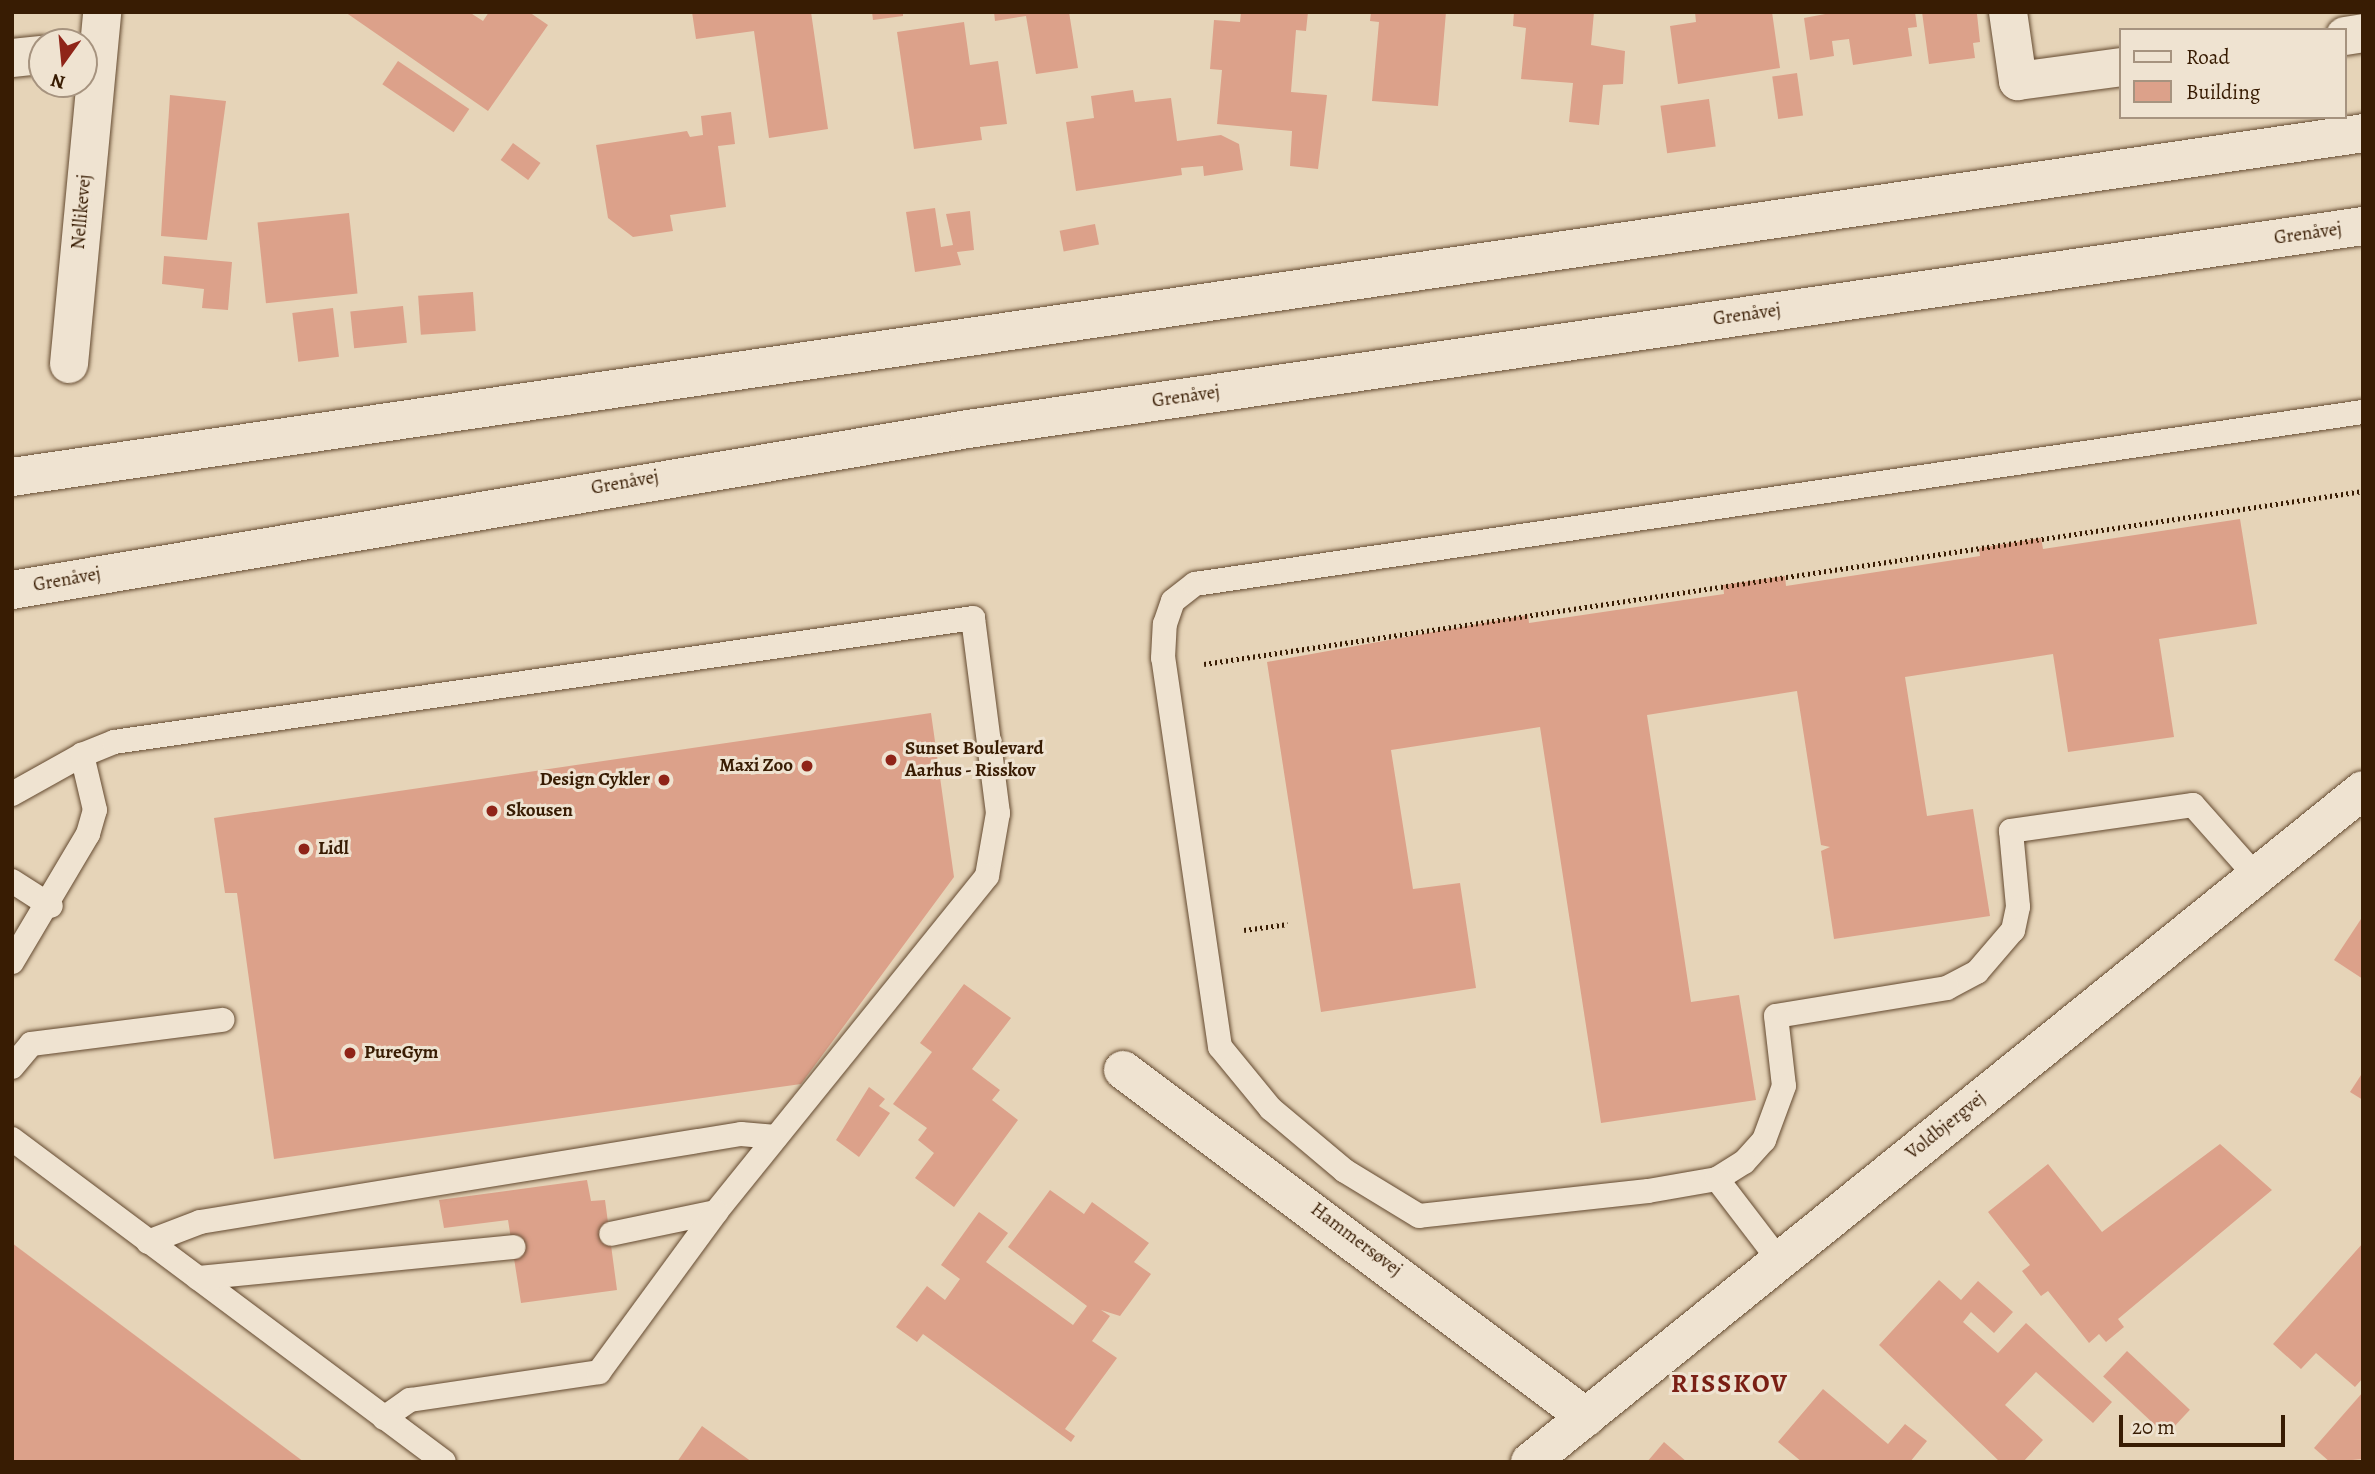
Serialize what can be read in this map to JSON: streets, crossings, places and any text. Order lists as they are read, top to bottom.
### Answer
{
  "streets": {
    "main road": [
      "Nellikevej",
      "Grenåvej",
      "Voldbjergvej",
      "Hammersøvej"
    ]
  },
  "crossings": [
    ["Voldbjergvej", "Hammersøvej"]
  ],
  "districts": ["RISSKOV"],
  "places": [
    "Sunset Boulevard Aarhus - Risskov",
    "Maxi Zoo",
    "Design Cykler",
    "Skousen",
    "Lidl",
    "PureGym"
  ],
  "legend": ["Road", "Building"],
  "scale_bar": "20 m",
  "north": "bottom"
}
